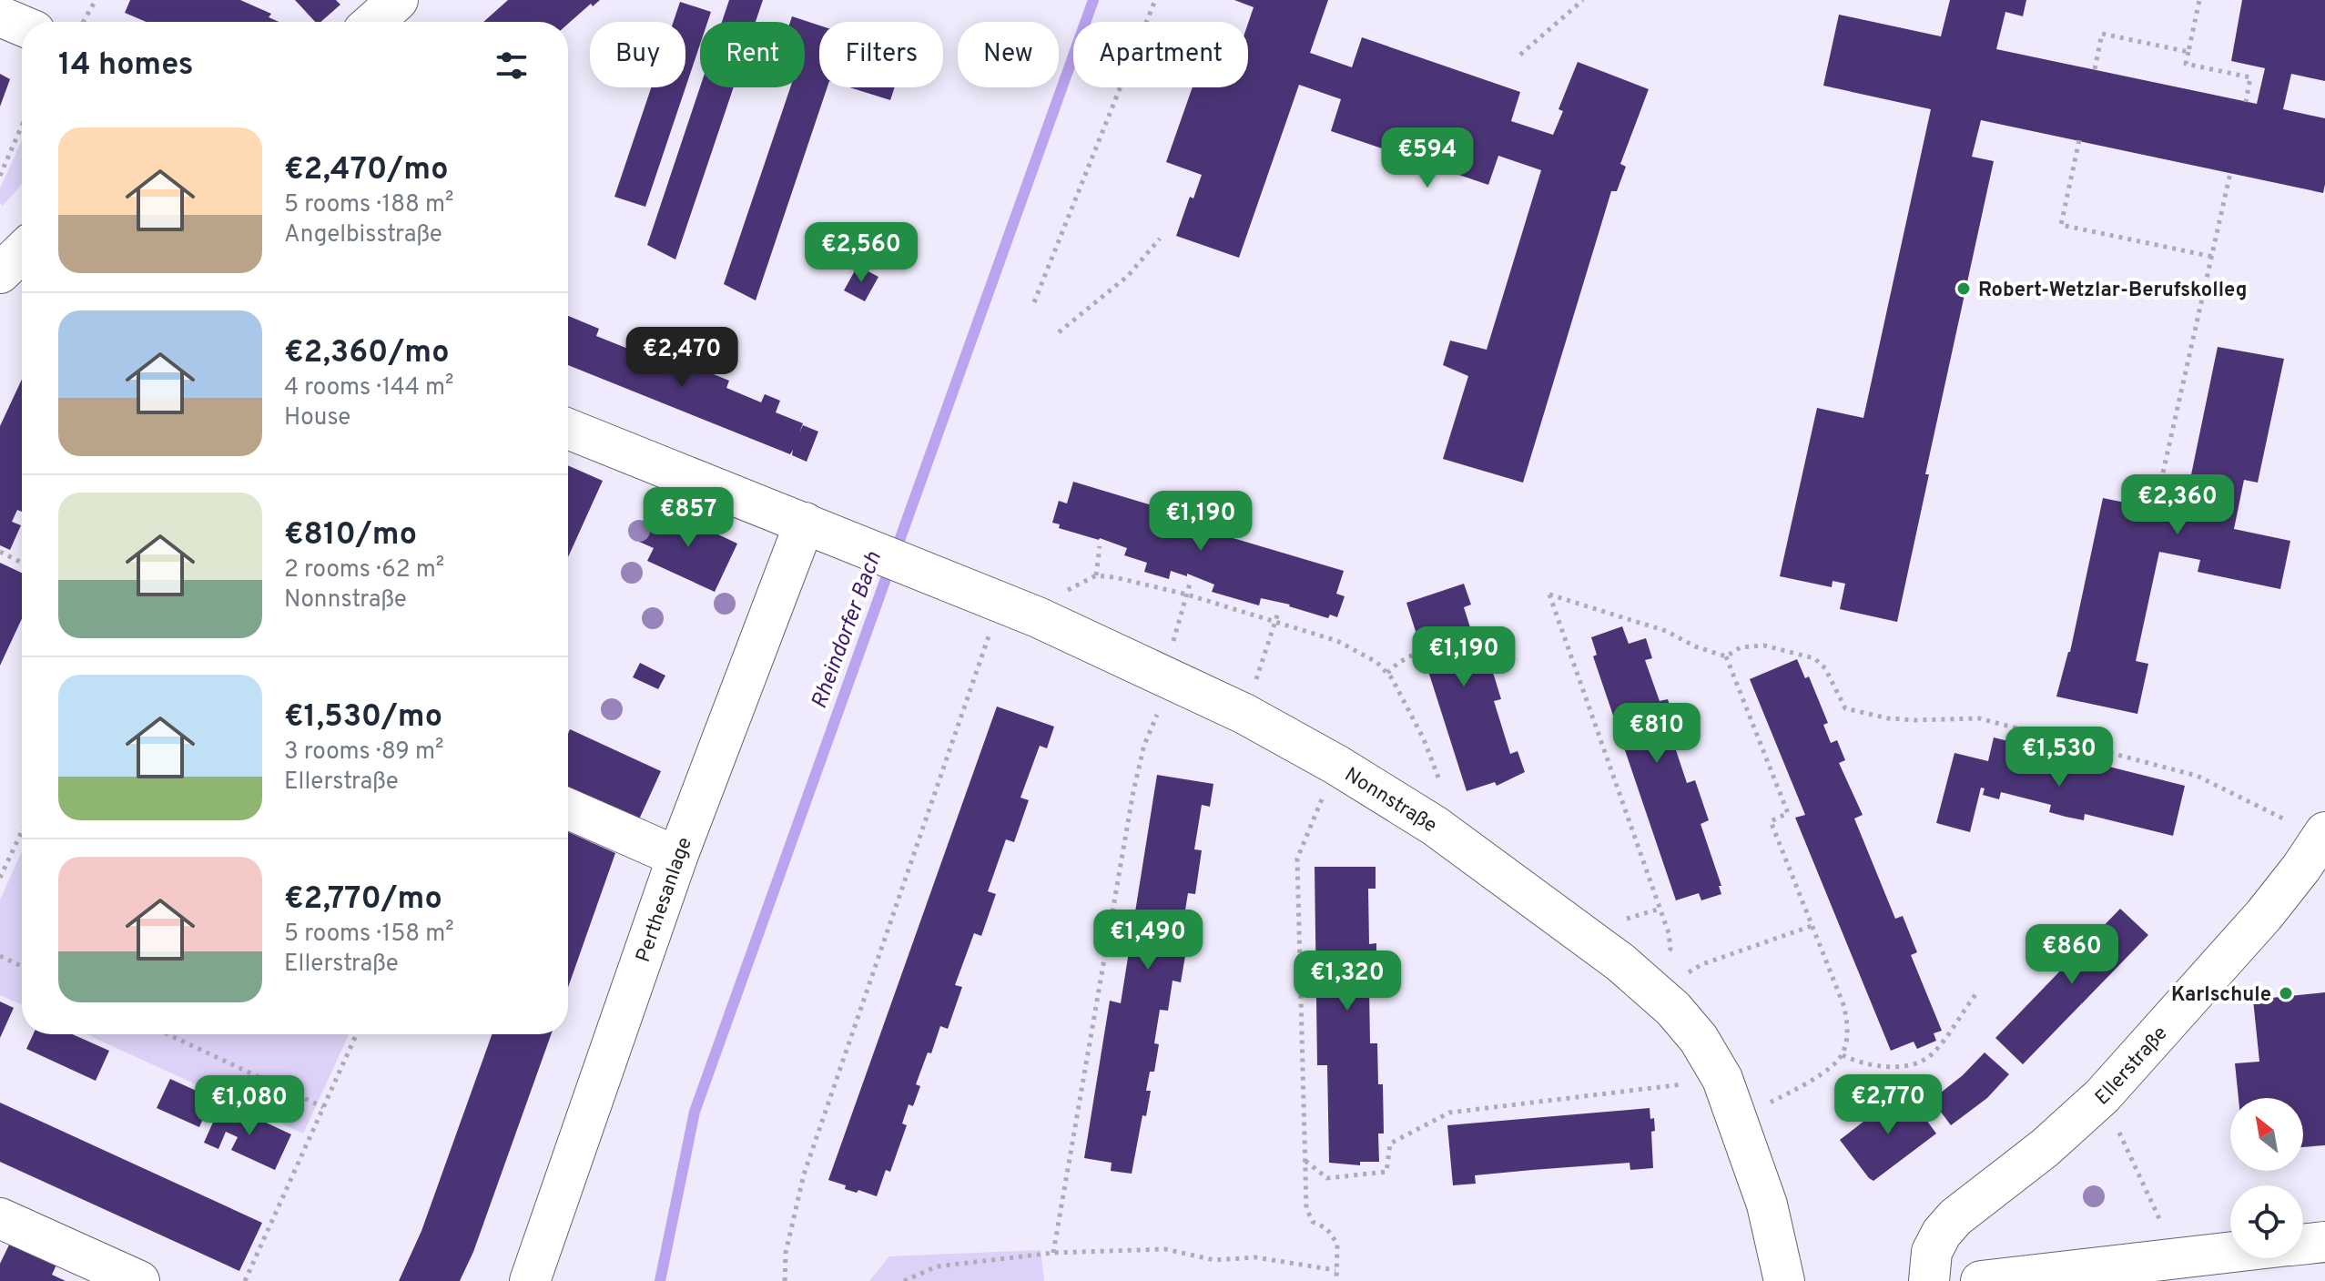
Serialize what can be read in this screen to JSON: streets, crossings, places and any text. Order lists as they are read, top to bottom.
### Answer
{
  "streets": {
    "street": ["Nonnstraße", "Perthesanlage", "Ellerstraße"]
  },
  "crossings": [
    ["Nonnstraße", "Perthesanlage"]
  ],
  "water": ["Rheindorfer Bach"],
  "places": ["Robert-Wetzlar-Berufskolleg", "Karlschule"],
  "north": "top left",
  "page": {
    "chip": [
      "Buy",
      "Rent",
      "Filters",
      "New",
      "Apartment"
    ],
    "heading": "14 homes",
    "list": [
      {
        "name": "€2,470/mo",
        "note": "5 rooms · 188 m² · Angelbisstraße"
      },
      {
        "name": "€2,360/mo",
        "note": "4 rooms · 144 m² · House"
      },
      {
        "name": "€810/mo",
        "note": "2 rooms · 62 m² · Nonnstraße"
      },
      {
        "name": "€1,530/mo",
        "note": "3 rooms · 89 m² · Ellerstraße"
      },
      {
        "name": "€2,770/mo",
        "note": "5 rooms · 158 m² · Ellerstraße"
      }
    ],
    "price": [
      "€594",
      "€2,560",
      "€2,470",
      "€2,360",
      "€857",
      "€1,190",
      "€1,190",
      "€810",
      "€1,530",
      "€1,490",
      "€860",
      "€1,320",
      "€2,770",
      "€1,080"
    ]
  }
}
